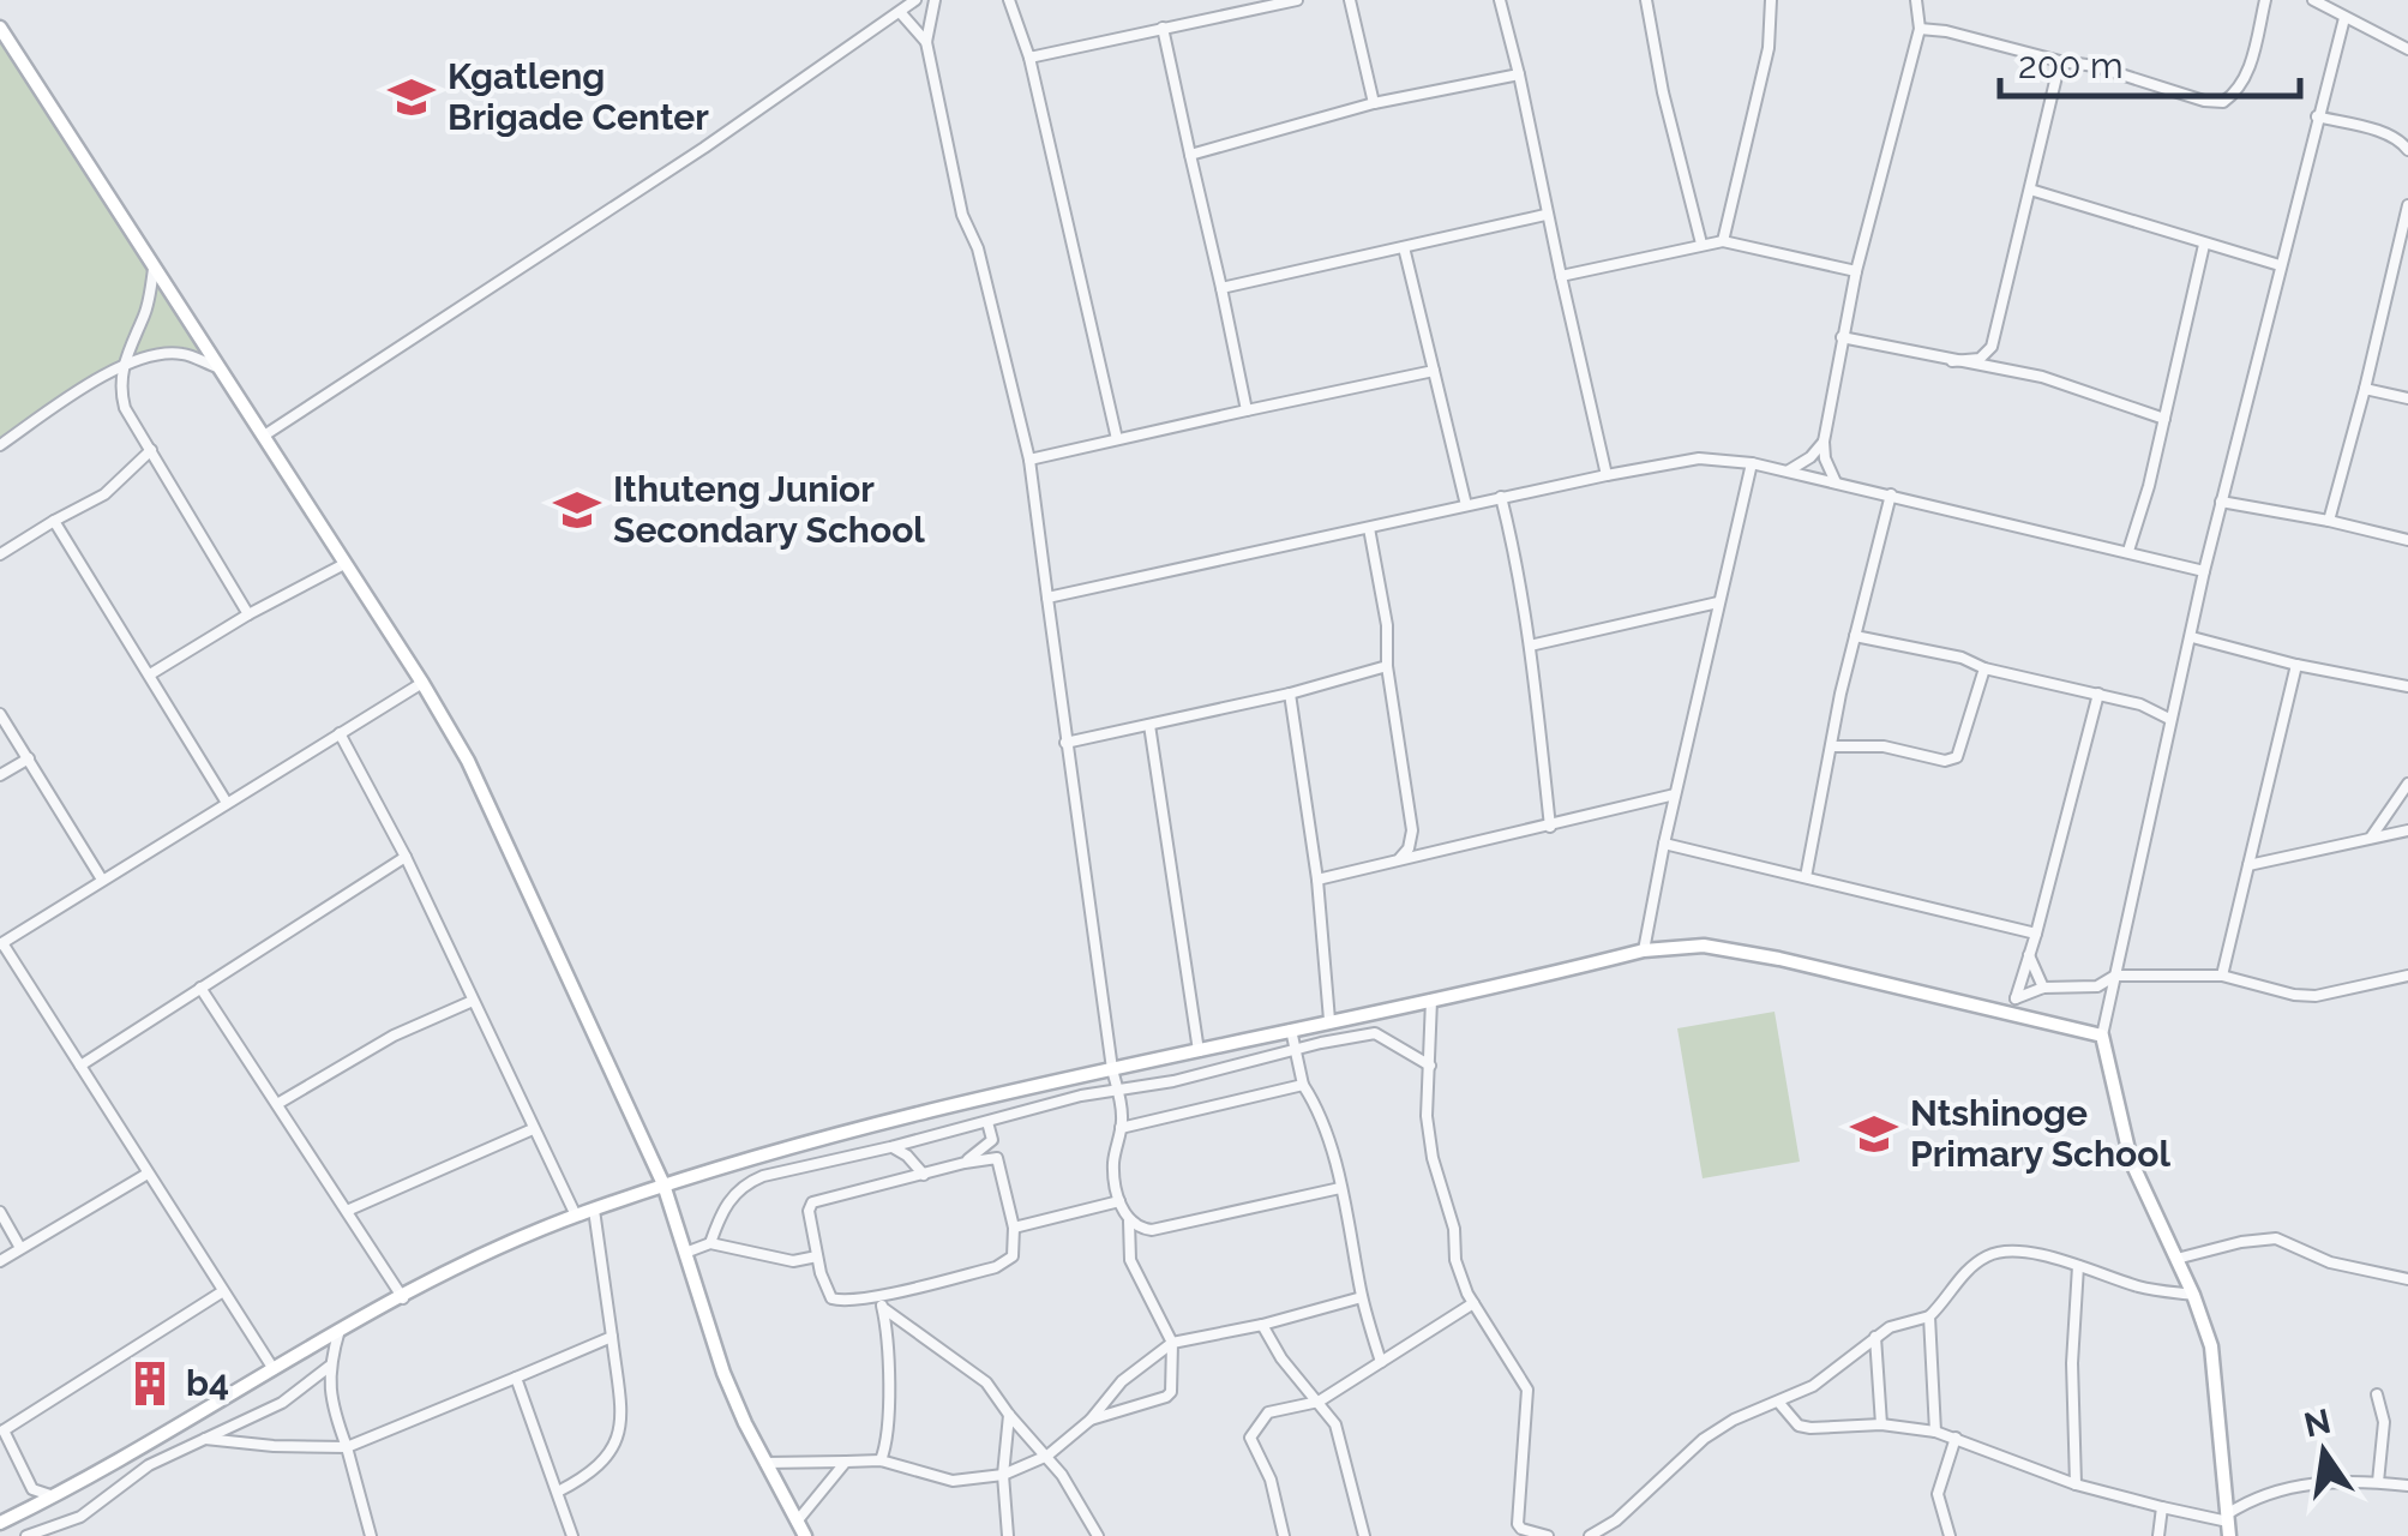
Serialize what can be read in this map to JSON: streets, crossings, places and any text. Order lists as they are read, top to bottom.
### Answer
{
  "places": {
    "school or university": ["Kgatleng Brigade Center", "Ithuteng Junior Secondary School", "Ntshinoge Primary School"],
    "building": ["b4"]
  },
  "scale_bar": "200 m",
  "north": "top"
}
